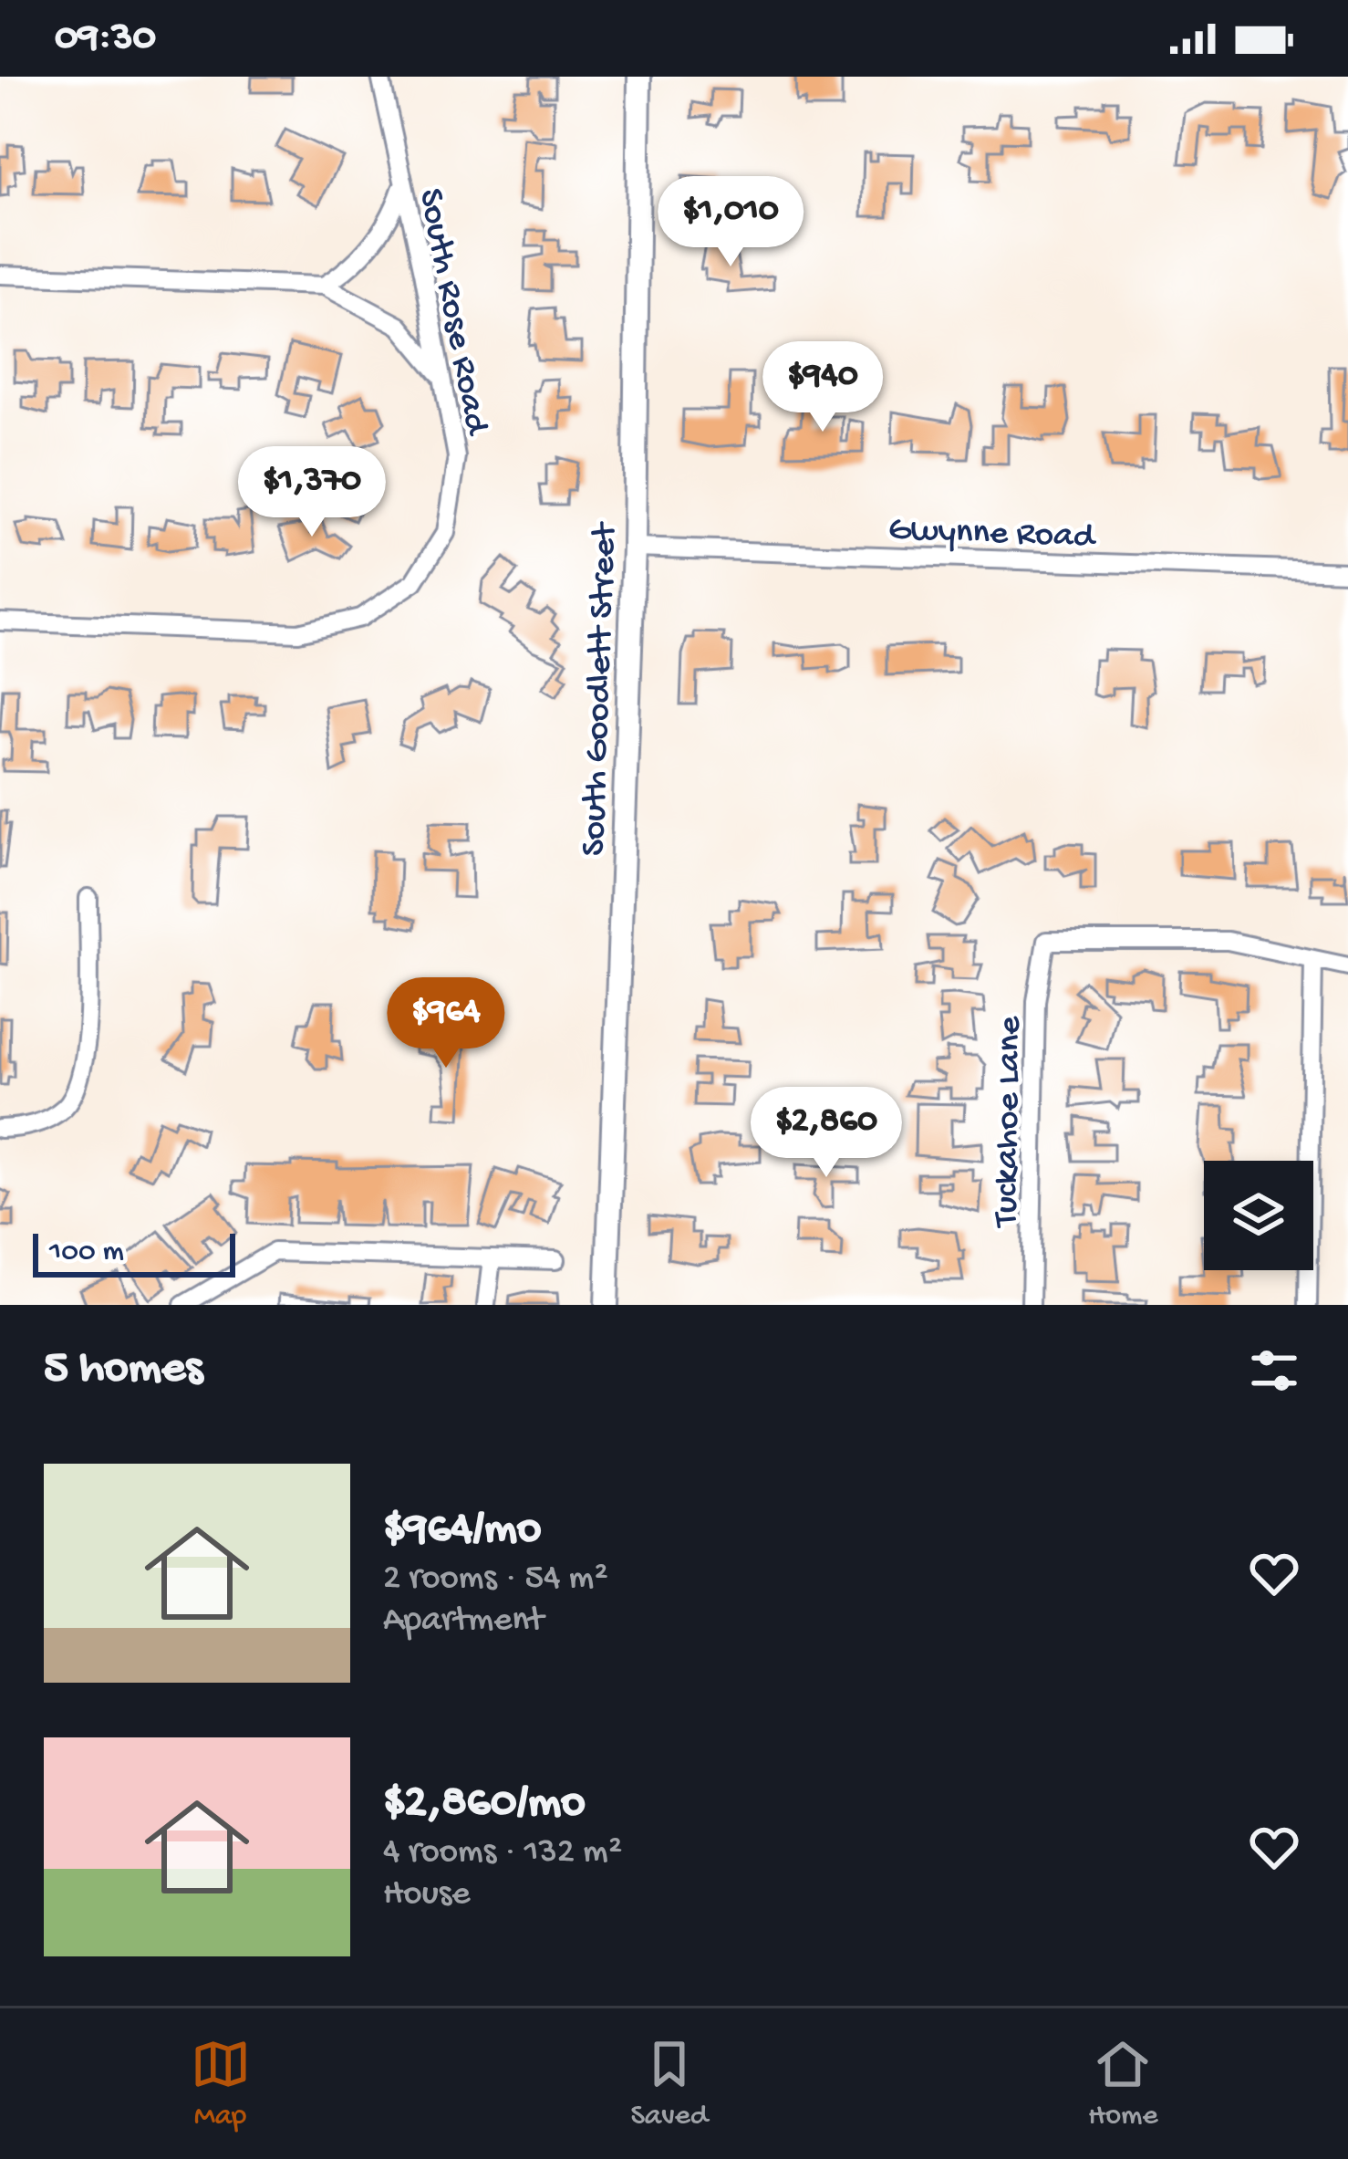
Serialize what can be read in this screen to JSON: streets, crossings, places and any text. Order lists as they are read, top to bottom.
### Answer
{
  "streets": {
    "main road": ["South Goodlett Street"],
    "street": ["South Rose Road", "Gwynne Road", "Tuckahoe Lane"]
  },
  "crossings": [
    ["Gwynne Road", "South Goodlett Street"]
  ],
  "scale_bar": "100 m",
  "page": {
    "status": "09:30",
    "price": [
      "$1,010",
      "$940",
      "$1,370",
      "$964",
      "$2,860"
    ],
    "scale": "100 m",
    "heading": "5 homes",
    "list": [
      {
        "name": "$964/mo",
        "note": "2 rooms · 54 m² · Apartment"
      },
      {
        "name": "$2,860/mo",
        "note": "4 rooms · 132 m² · House"
      }
    ],
    "tabs": ["Map", "Saved", "Home"]
  }
}
